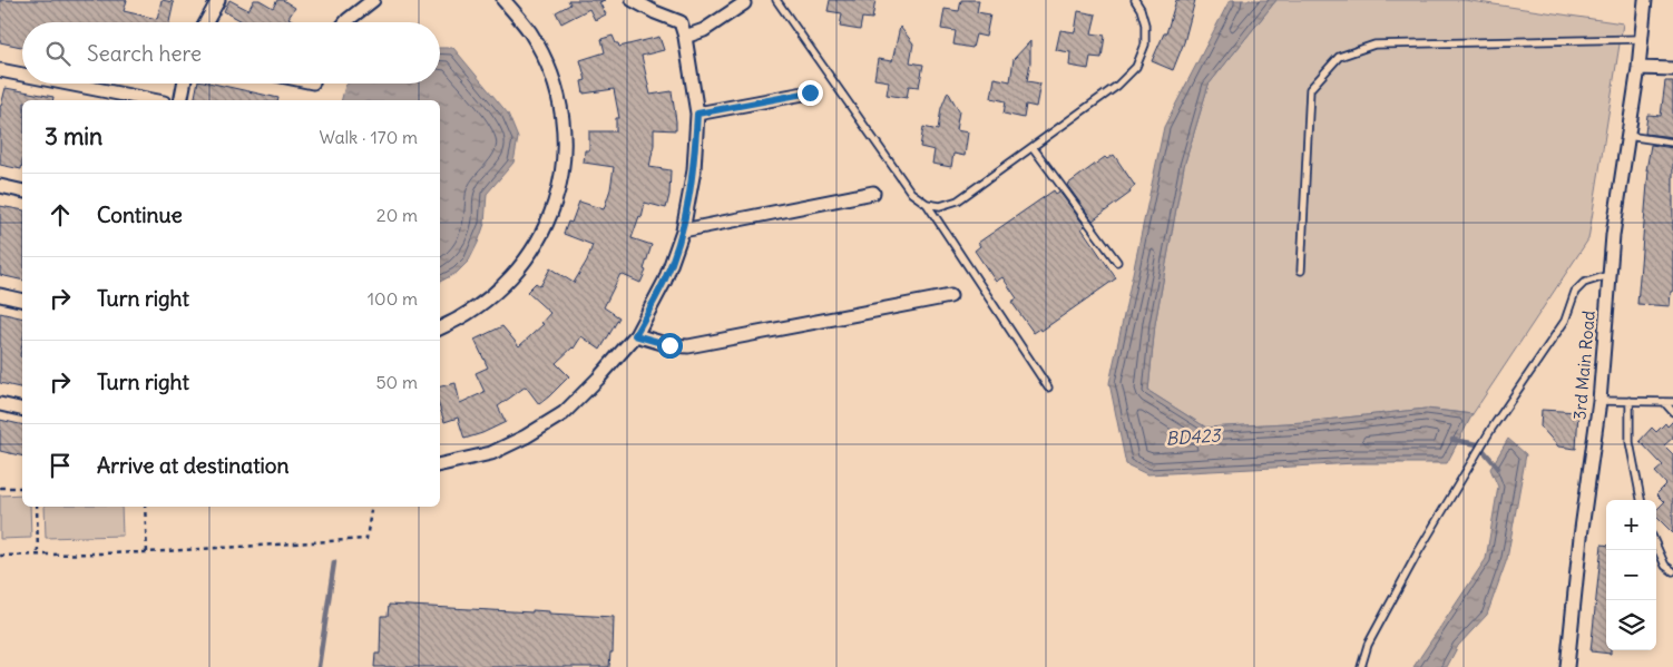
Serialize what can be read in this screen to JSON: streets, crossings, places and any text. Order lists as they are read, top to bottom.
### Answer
{
  "streets": {
    "street": ["3rd Main Road"]
  },
  "water": ["BD423"],
  "page": {
    "search": "Search here",
    "heading": ["3 min", "Walk · 170 m"],
    "list": [
      ["Continue", "20 m"],
      ["Turn right", "100 m"],
      ["Turn right", "50 m"],
      "Arrive at destination"
    ],
    "map_buttons": ["+", "−"]
  }
}
